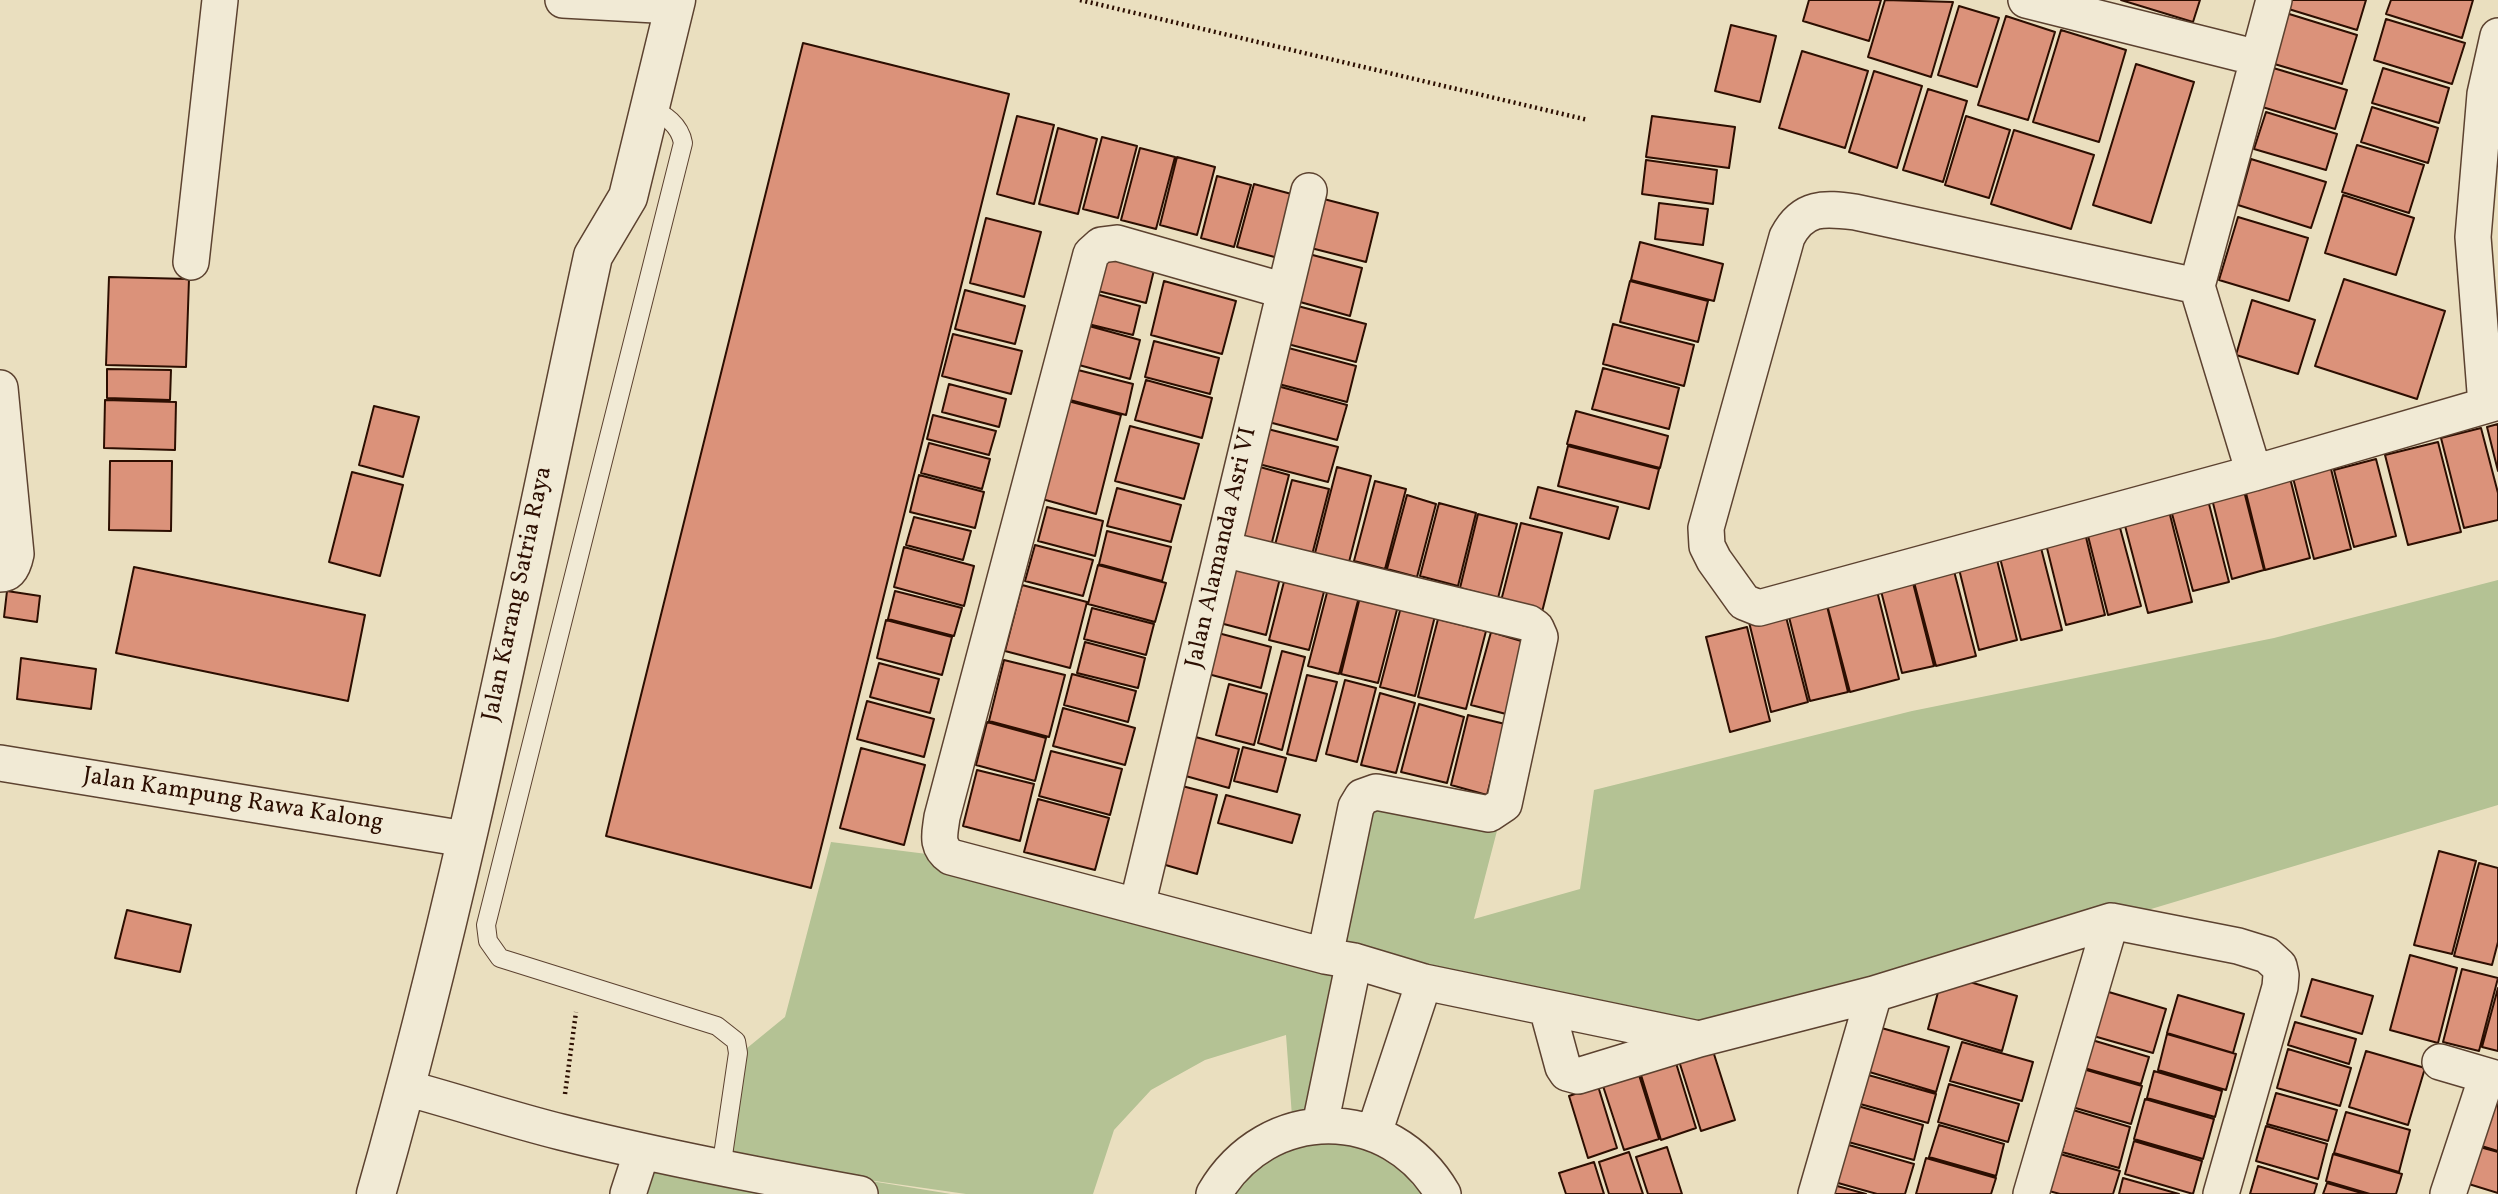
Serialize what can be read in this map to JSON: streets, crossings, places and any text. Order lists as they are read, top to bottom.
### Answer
{
  "streets": {
    "street": ["Jalan Alamanda Asri VI", "Jalan Karang Satria Raya", "Jalan Kampung Rawa Kalong"]
  },
  "crossings": [
    ["Jalan Karang Satria Raya", "Jalan Kampung Rawa Kalong"]
  ]
}
